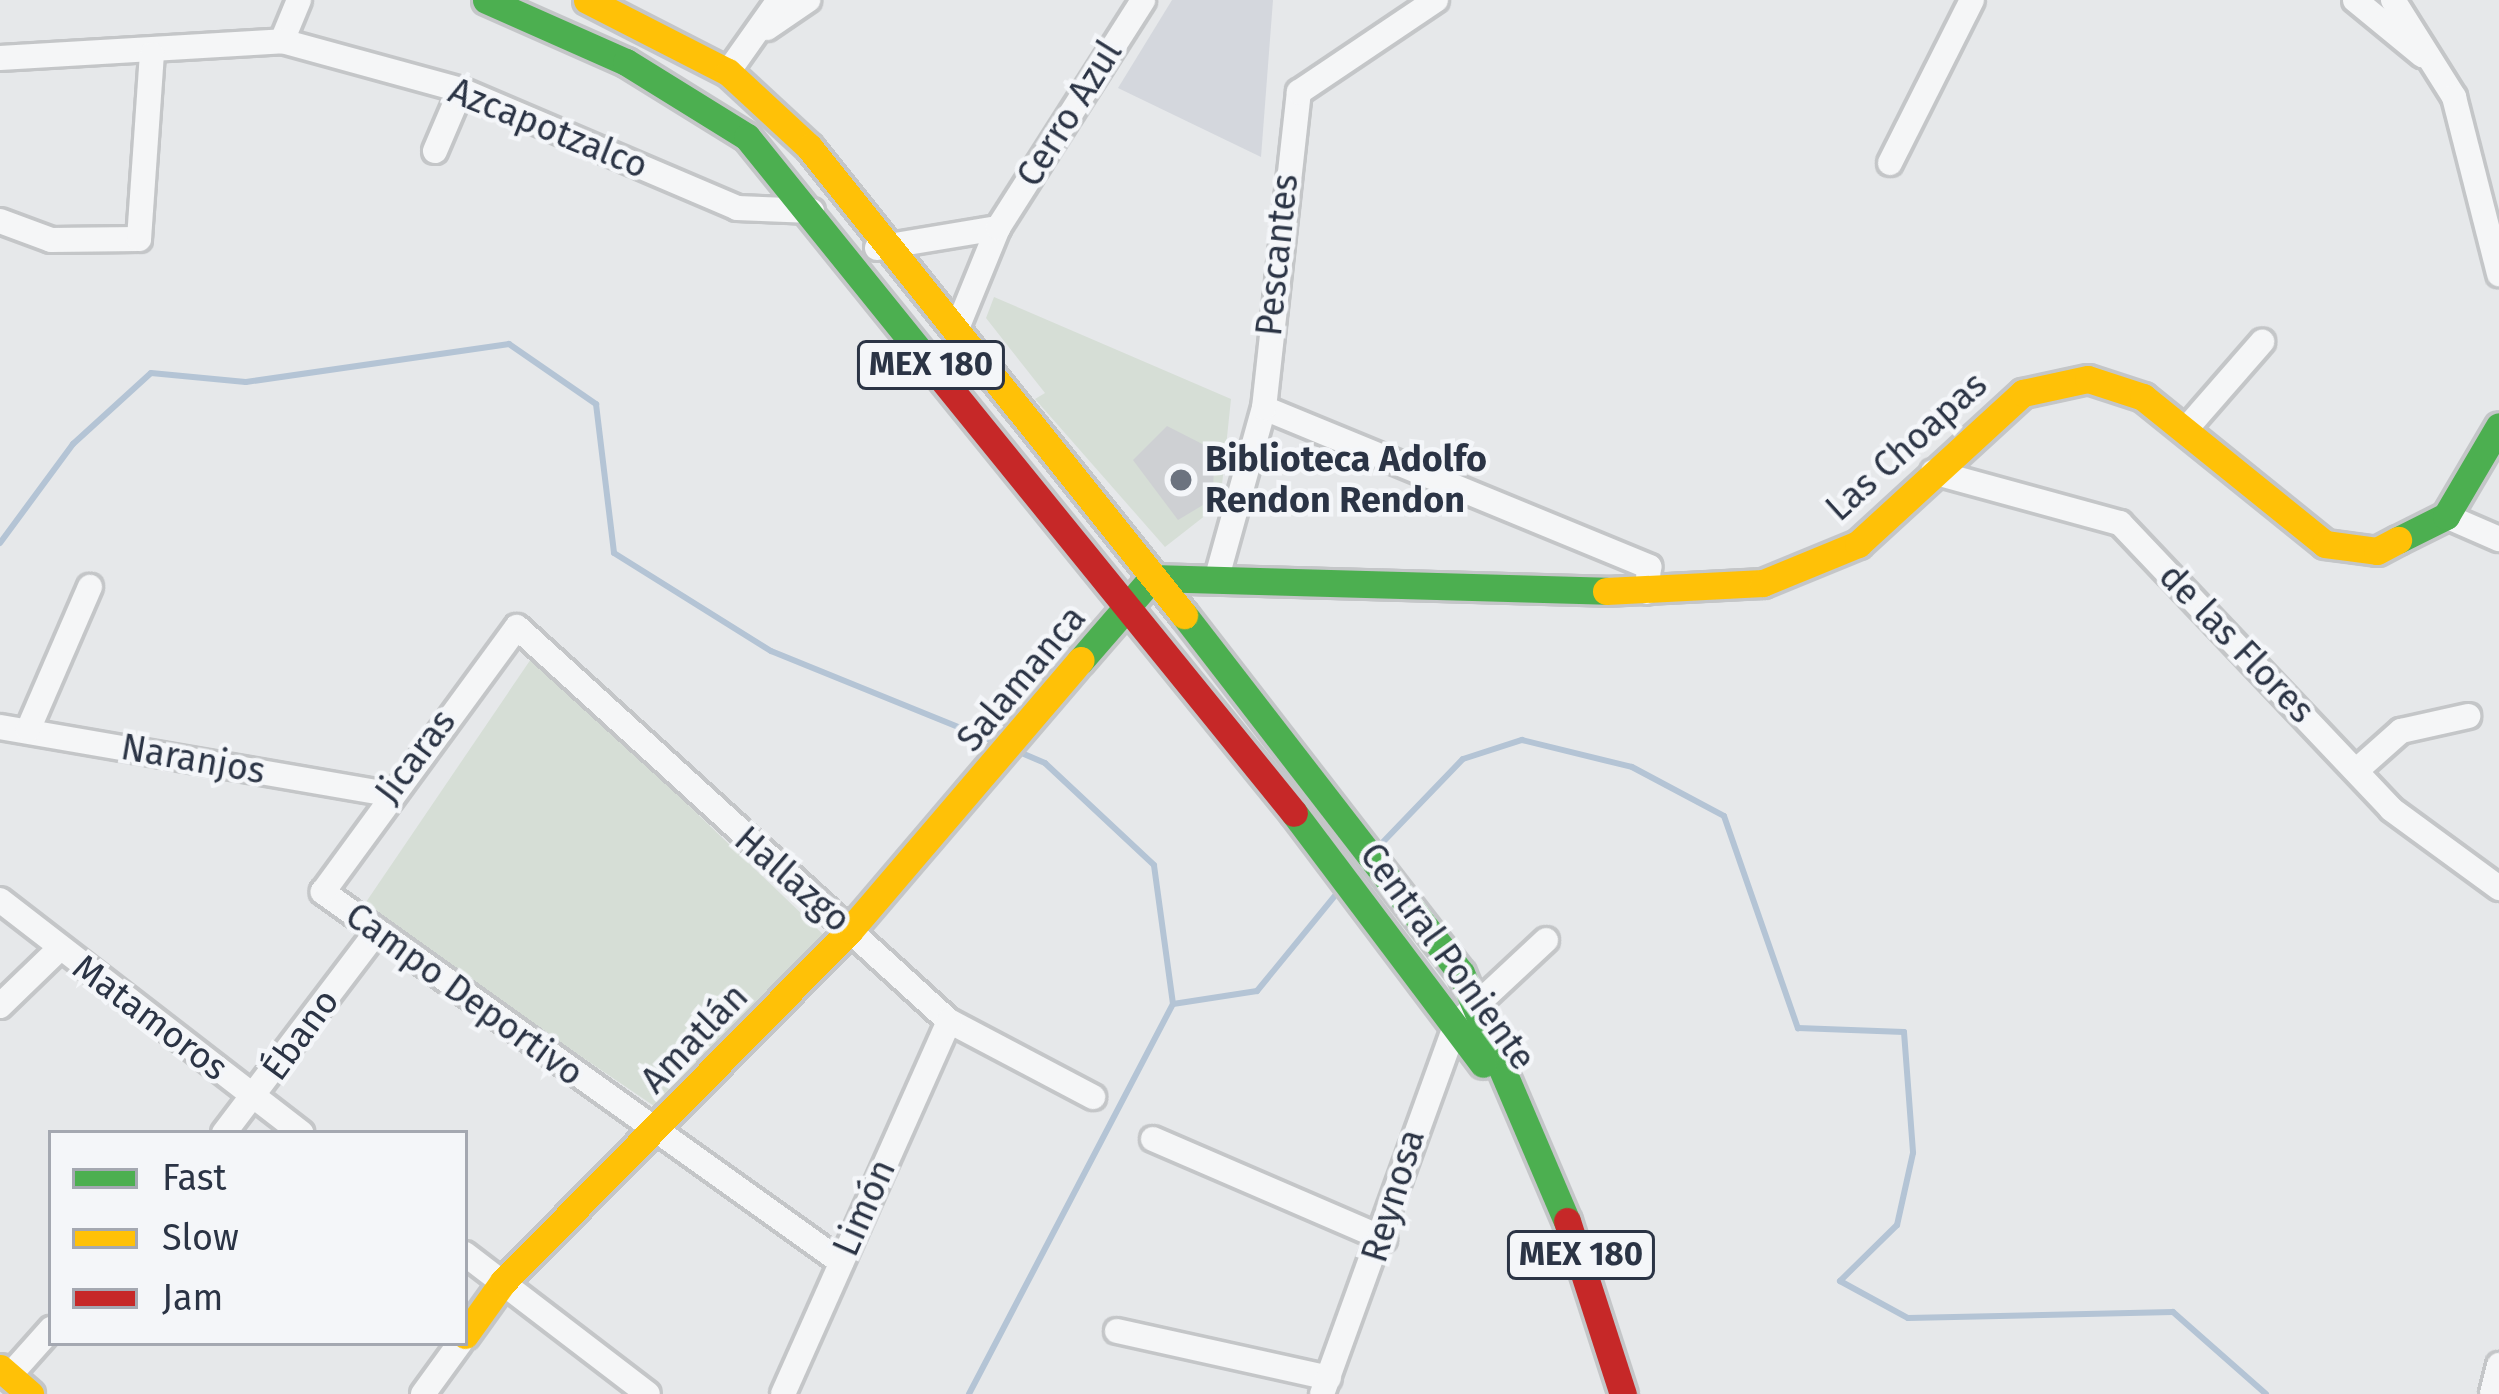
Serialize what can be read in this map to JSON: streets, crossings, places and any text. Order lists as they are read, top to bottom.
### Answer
{
  "streets": {
    "main road": [
      "MEX 180",
      "Las Choapas",
      "Salamanca",
      "Central Poniente",
      "Amatlán"
    ],
    "street": [
      "Cerro Azul",
      "Azcapotzalco",
      "Pescantes",
      "de las Flores",
      "Jicaras",
      "Naranjos",
      "Hallazgo",
      "Campo Deportivo",
      "Matamoros",
      "Ébano",
      "Reynosa",
      "Limón"
    ]
  },
  "crossings": [
    ["Cerro Azul", "Central Poniente"],
    ["Azcapotzalco", "Central Poniente"],
    ["Pescantes", "Las Choapas"],
    ["Las Choapas", "de las Flores"],
    ["Las Choapas", "Central Poniente"],
    ["Salamanca", "Central Poniente"],
    ["Salamanca", "Amatlán"],
    ["Jicaras", "Naranjos"],
    ["Jicaras", "Hallazgo"],
    ["Jicaras", "Campo Deportivo"],
    ["Hallazgo", "Amatlán"],
    ["Hallazgo", "Limón"],
    ["Central Poniente", "Reynosa"],
    ["Campo Deportivo", "Ébano"],
    ["Campo Deportivo", "Amatlán"],
    ["Campo Deportivo", "Limón"],
    ["Matamoros", "Ébano"]
  ],
  "places": ["Biblioteca Adolfo Rendon Rendon"],
  "legend": ["Fast", "Slow", "Jam"]
}
